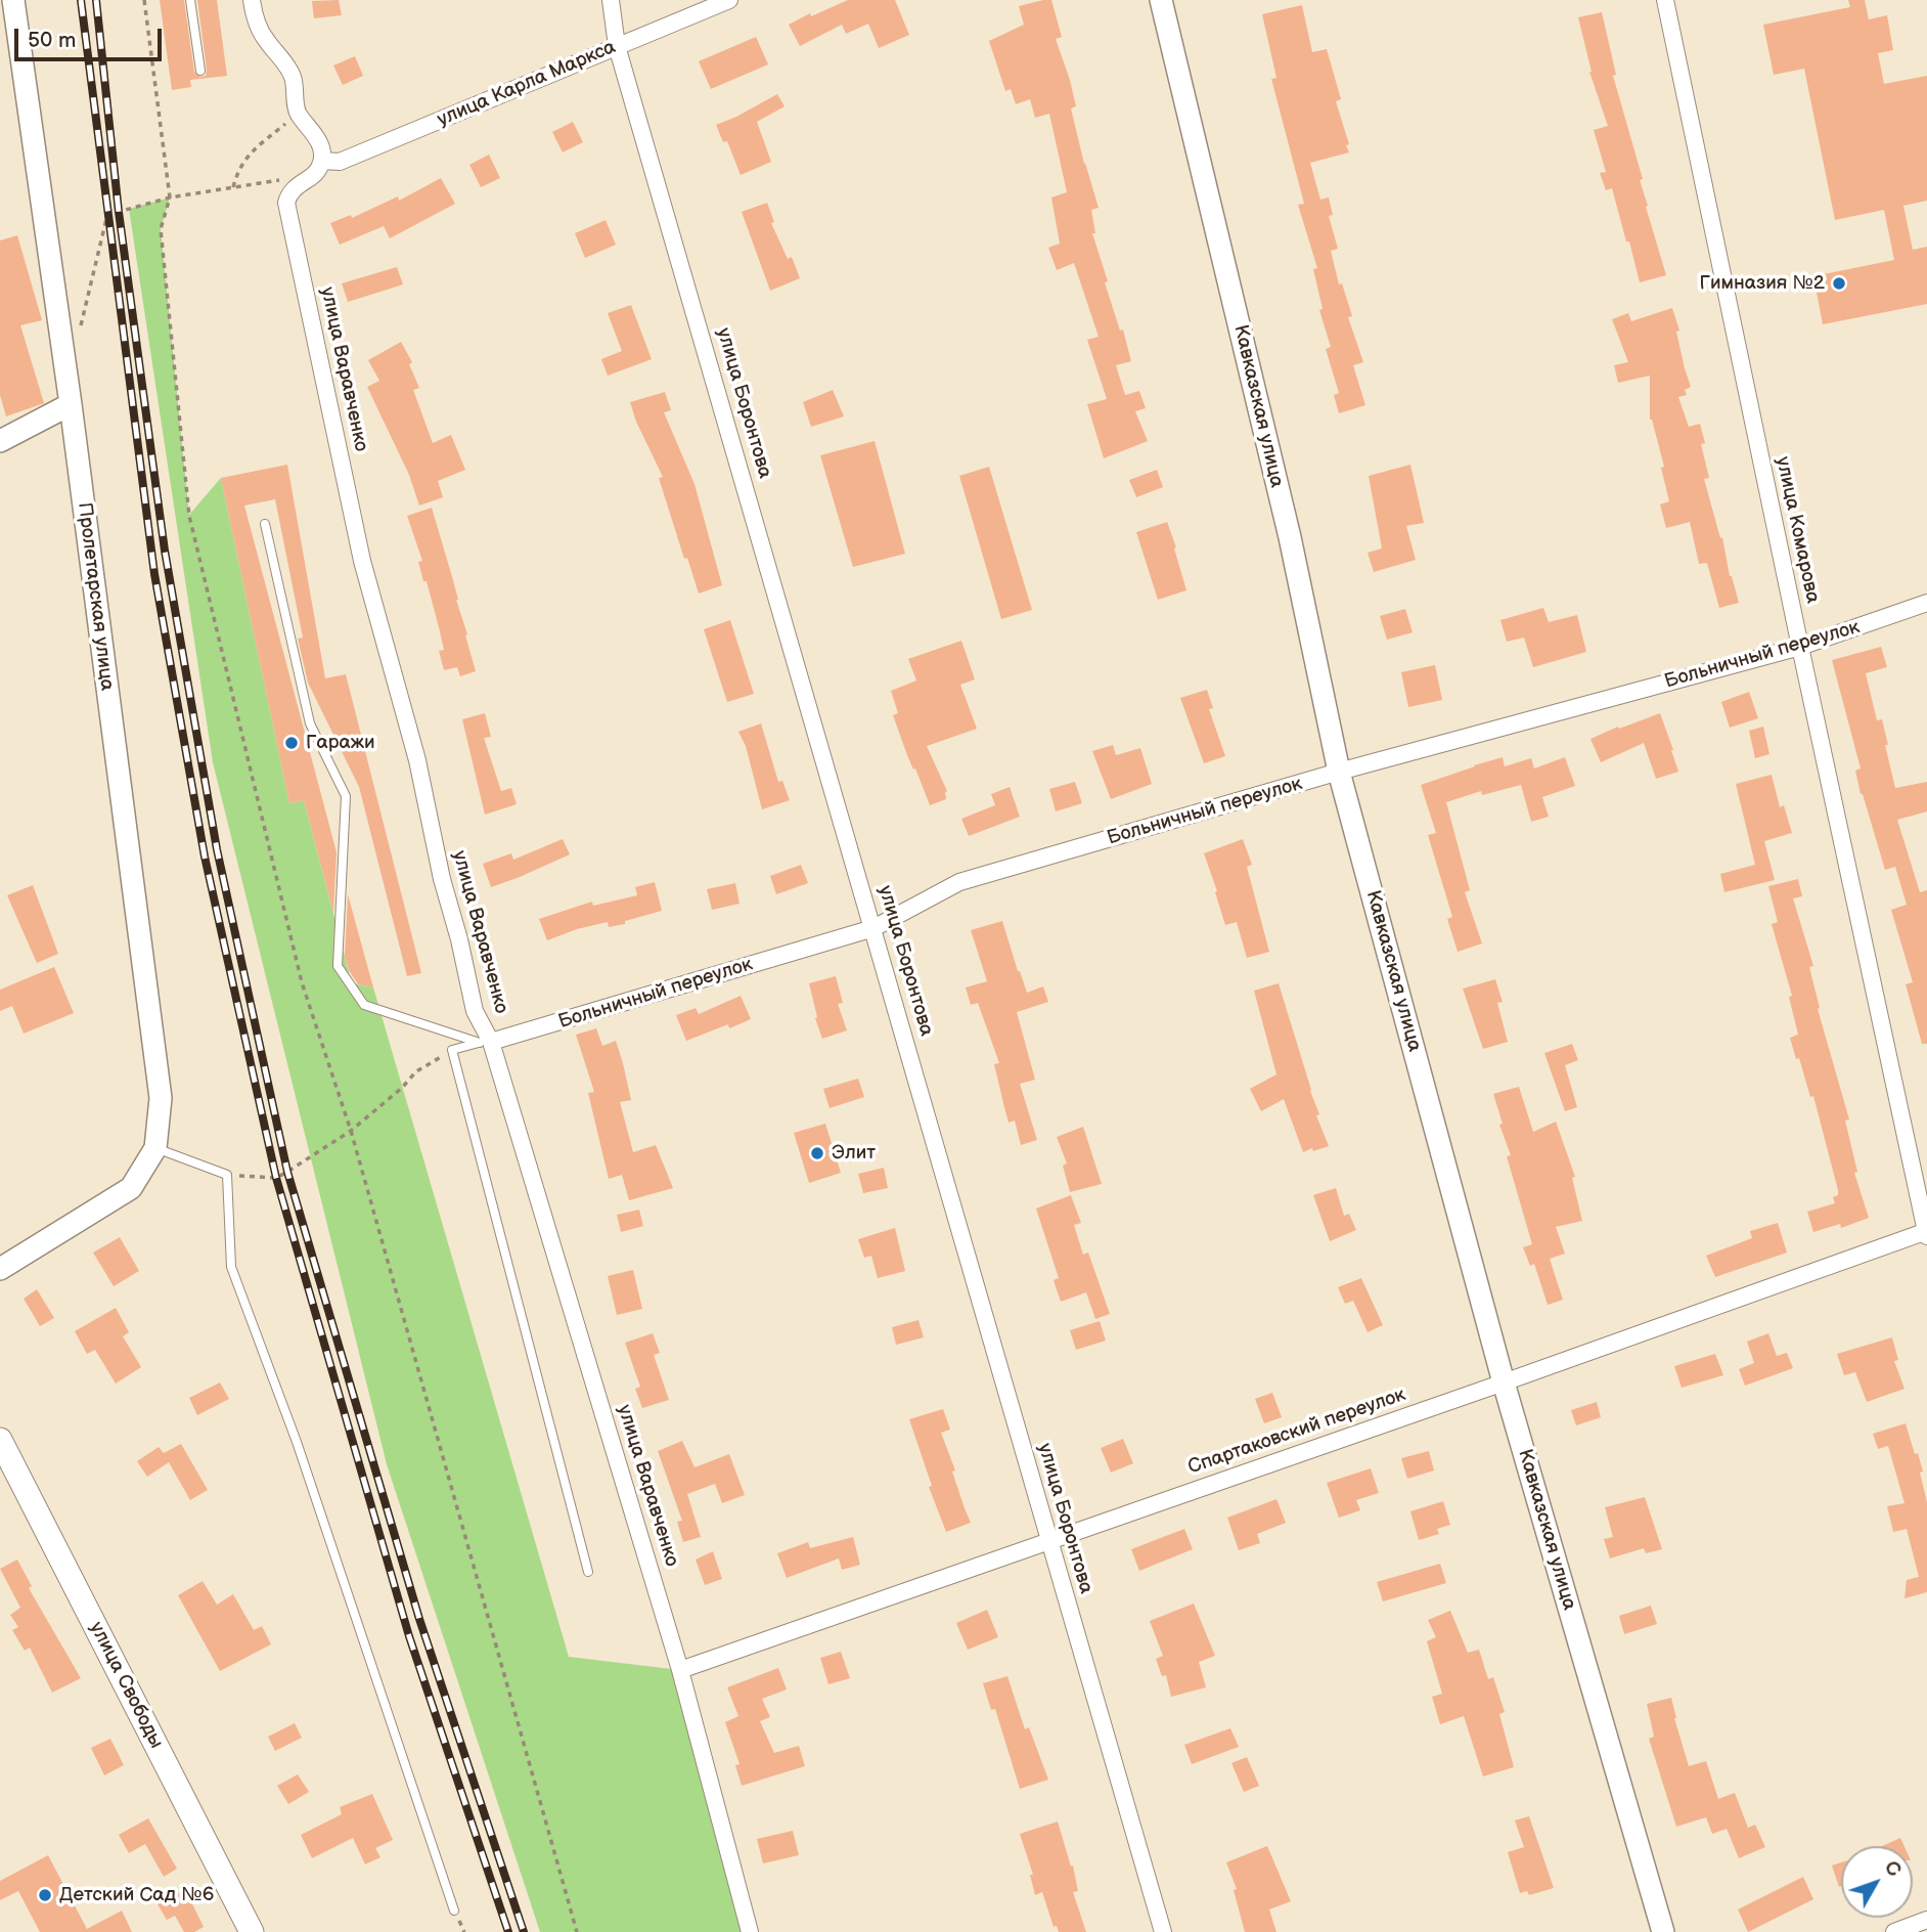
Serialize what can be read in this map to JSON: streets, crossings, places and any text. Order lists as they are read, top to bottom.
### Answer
{
  "streets": {
    "main road": ["улица Свободы"],
    "street": [
      "улица Карла Маркса",
      "улица Варавченко",
      "улица Боронтова",
      "Кавказская улица",
      "улица Комарова",
      "Пролетарская улица",
      "Больничный переулок",
      "Спартаковский переулок"
    ]
  },
  "crossings": [
    ["улица Карла Маркса", "улица Боронтова"],
    ["улица Варавченко", "Больничный переулок"],
    ["улица Варавченко", "Спартаковский переулок"],
    ["улица Боронтова", "Больничный переулок"],
    ["улица Боронтова", "Спартаковский переулок"],
    ["Кавказская улица", "Больничный переулок"],
    ["Кавказская улица", "Спартаковский переулок"],
    ["улица Комарова", "Больничный переулок"],
    ["улица Комарова", "Спартаковский переулок"]
  ],
  "places": [
    "Гимназия №2",
    "Гаражи",
    "Элит",
    "Детский Сад №6"
  ],
  "scale_bar": "50 m",
  "north": "top right"
}
